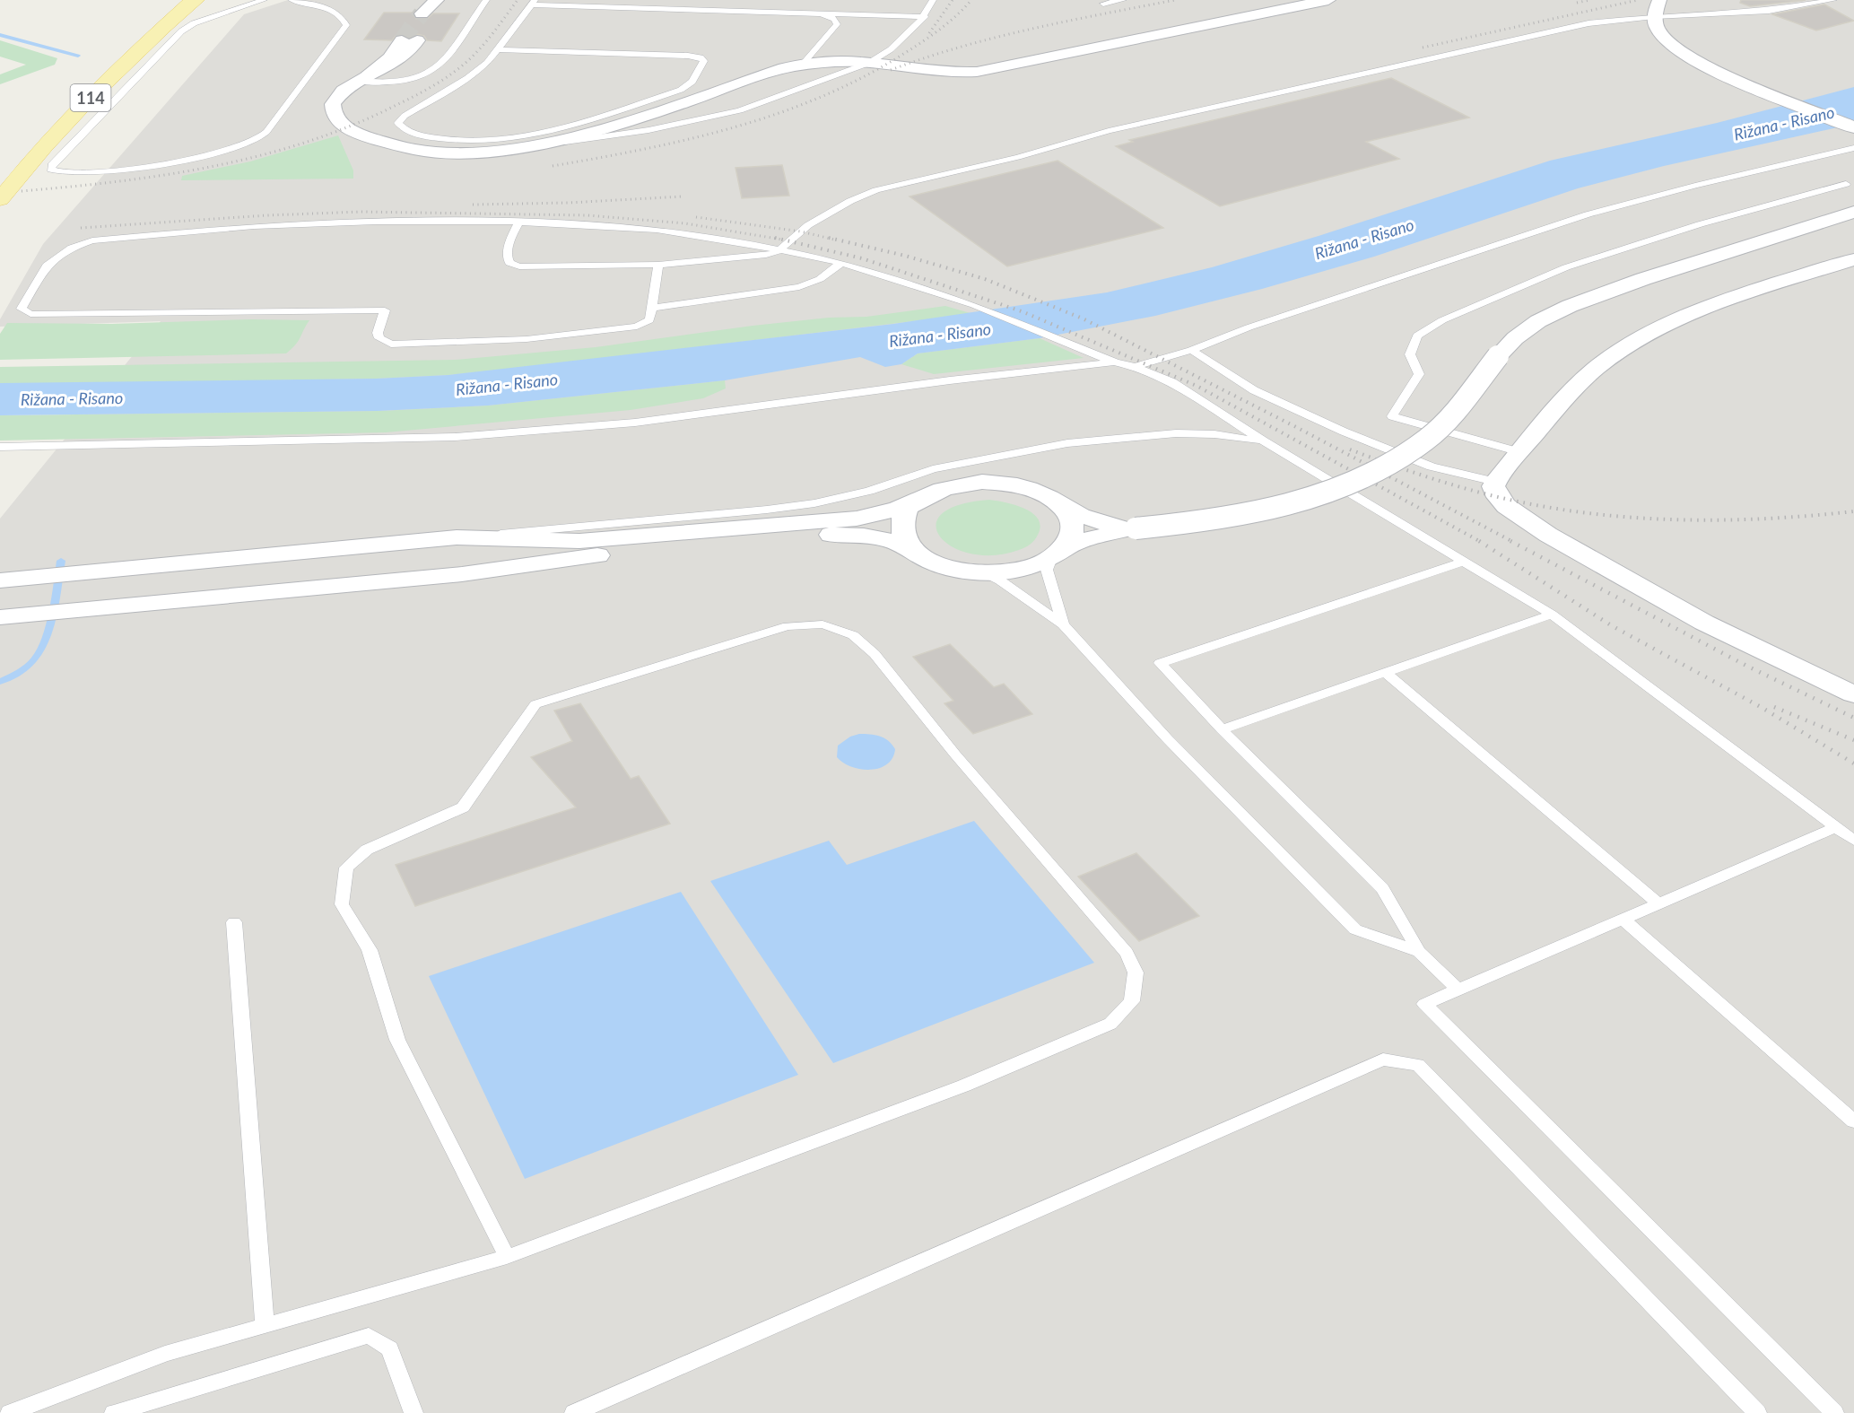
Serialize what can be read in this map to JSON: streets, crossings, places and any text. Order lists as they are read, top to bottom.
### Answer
{
  "streets": {
    "main road": ["114"]
  },
  "water": ["Rižana - Risano"]
}
